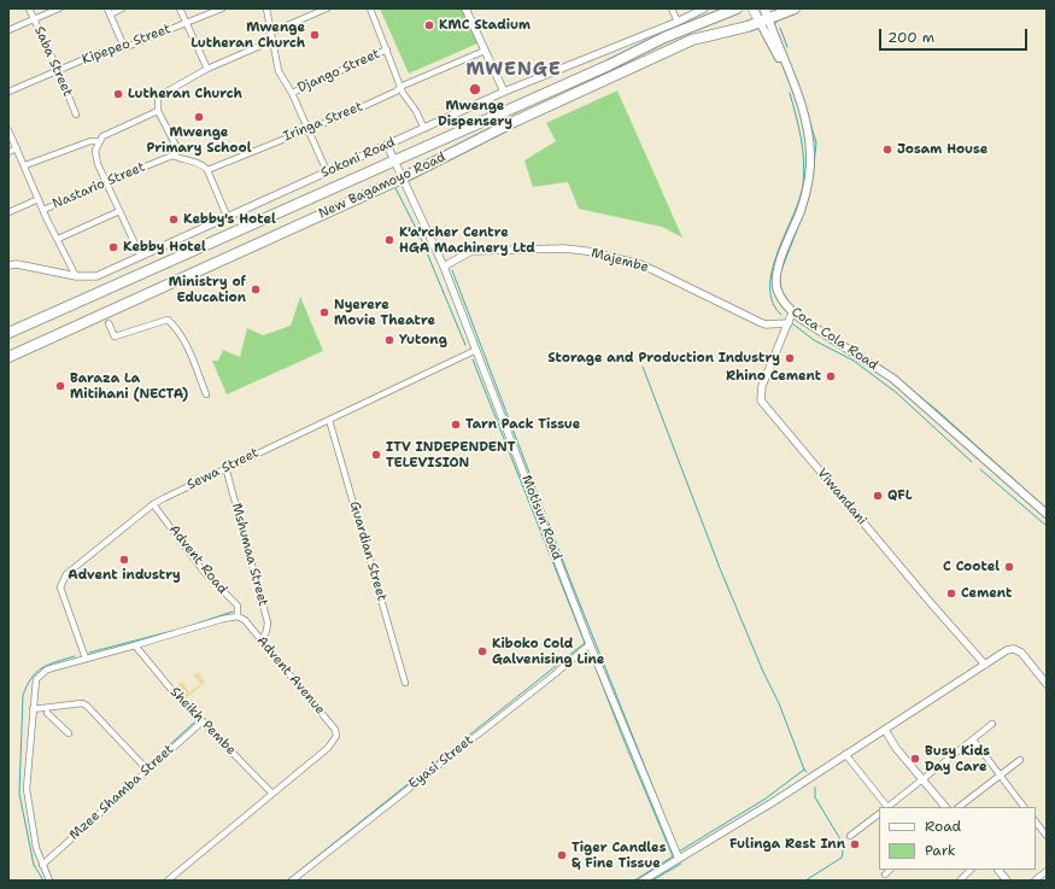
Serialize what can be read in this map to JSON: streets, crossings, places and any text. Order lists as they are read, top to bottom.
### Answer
{
  "streets": {
    "highway": ["New Bagamoyo Road"],
    "main road": ["Coca Cola Road"],
    "street": [
      "Kipepeo Street",
      "Saba Street",
      "Django Street",
      "Iringa Street",
      "Sokoni Road",
      "Nastario Street",
      "Majembe",
      "Sewa Street",
      "Viwandani",
      "Motisun Road",
      "Guardian Street",
      "Mshumaa Street",
      "Advent Road",
      "Advent Avenue",
      "Sheikh Pembe",
      "Eyasi Street",
      "Mzee Shamba Street"
    ]
  },
  "crossings": [
    ["Kipepeo Street", "Saba Street"],
    ["Sokoni Road", "Motisun Road"],
    ["New Bagamoyo Road", "Coca Cola Road"],
    ["New Bagamoyo Road", "Motisun Road"],
    ["Majembe", "Viwandani"],
    ["Majembe", "Motisun Road"],
    ["Coca Cola Road", "Viwandani"],
    ["Sewa Street", "Motisun Road"],
    ["Sewa Street", "Guardian Street"],
    ["Sewa Street", "Mshumaa Street"],
    ["Sewa Street", "Advent Road"],
    ["Motisun Road", "Eyasi Street"],
    ["Mshumaa Street", "Advent Avenue"],
    ["Advent Road", "Advent Avenue"],
    ["Advent Avenue", "Sheikh Pembe"],
    ["Sheikh Pembe", "Mzee Shamba Street"]
  ],
  "districts": ["MWENGE"],
  "places": [
    "KMC Stadium",
    "Mwenge Lutheran Church",
    "Mwenge Dispensery",
    "Lutheran Church",
    "Mwenge Primary School",
    "Josam House",
    "Kebby's Hotel",
    "K'a'rcher Centre HGA Machinery Ltd",
    "Kebby Hotel",
    "Ministry of Education",
    "Nyerere Movie Theatre",
    "Yutong",
    "Storage and Production Industry",
    "Rhino Cement",
    "Baraza La Mitihani (NECTA)",
    "Tarn Pack Tissue",
    "ITV INDEPENDENT TELEVISION",
    "QFL",
    "Advent industry",
    "C Cootel",
    "Cement",
    "Kiboko Cold Galvenising Line",
    "Busy Kids Day Care",
    "Fulinga Rest Inn",
    "Tiger Candles & Fine Tissue"
  ],
  "legend": ["Road", "Park"],
  "scale_bar": "200 m"
}
